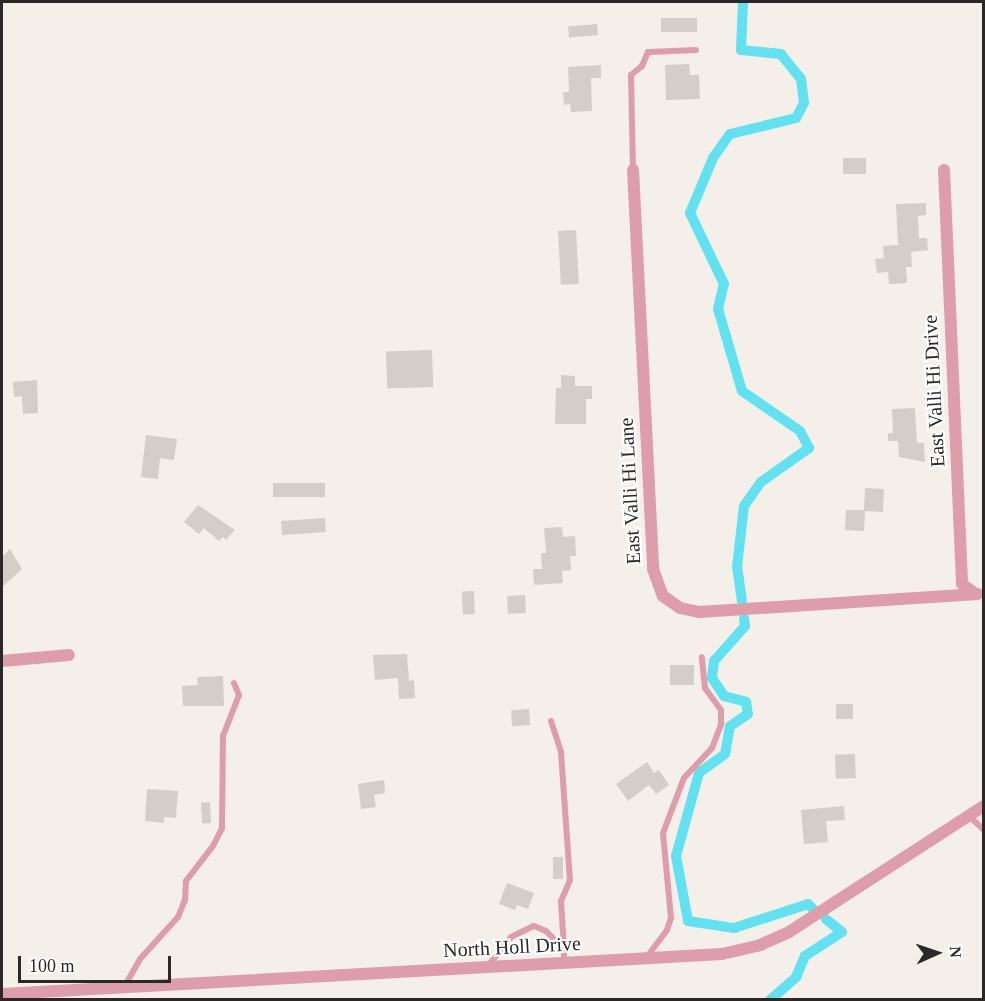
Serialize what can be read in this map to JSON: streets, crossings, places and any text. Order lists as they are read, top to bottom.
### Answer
{
  "streets": {
    "street": ["East Valli Hi Drive", "East Valli Hi Lane", "North Holl Drive"]
  },
  "crossings": [
    ["East Valli Hi Drive", "East Valli Hi Lane"]
  ],
  "scale_bar": "100 m",
  "north": "right"
}
